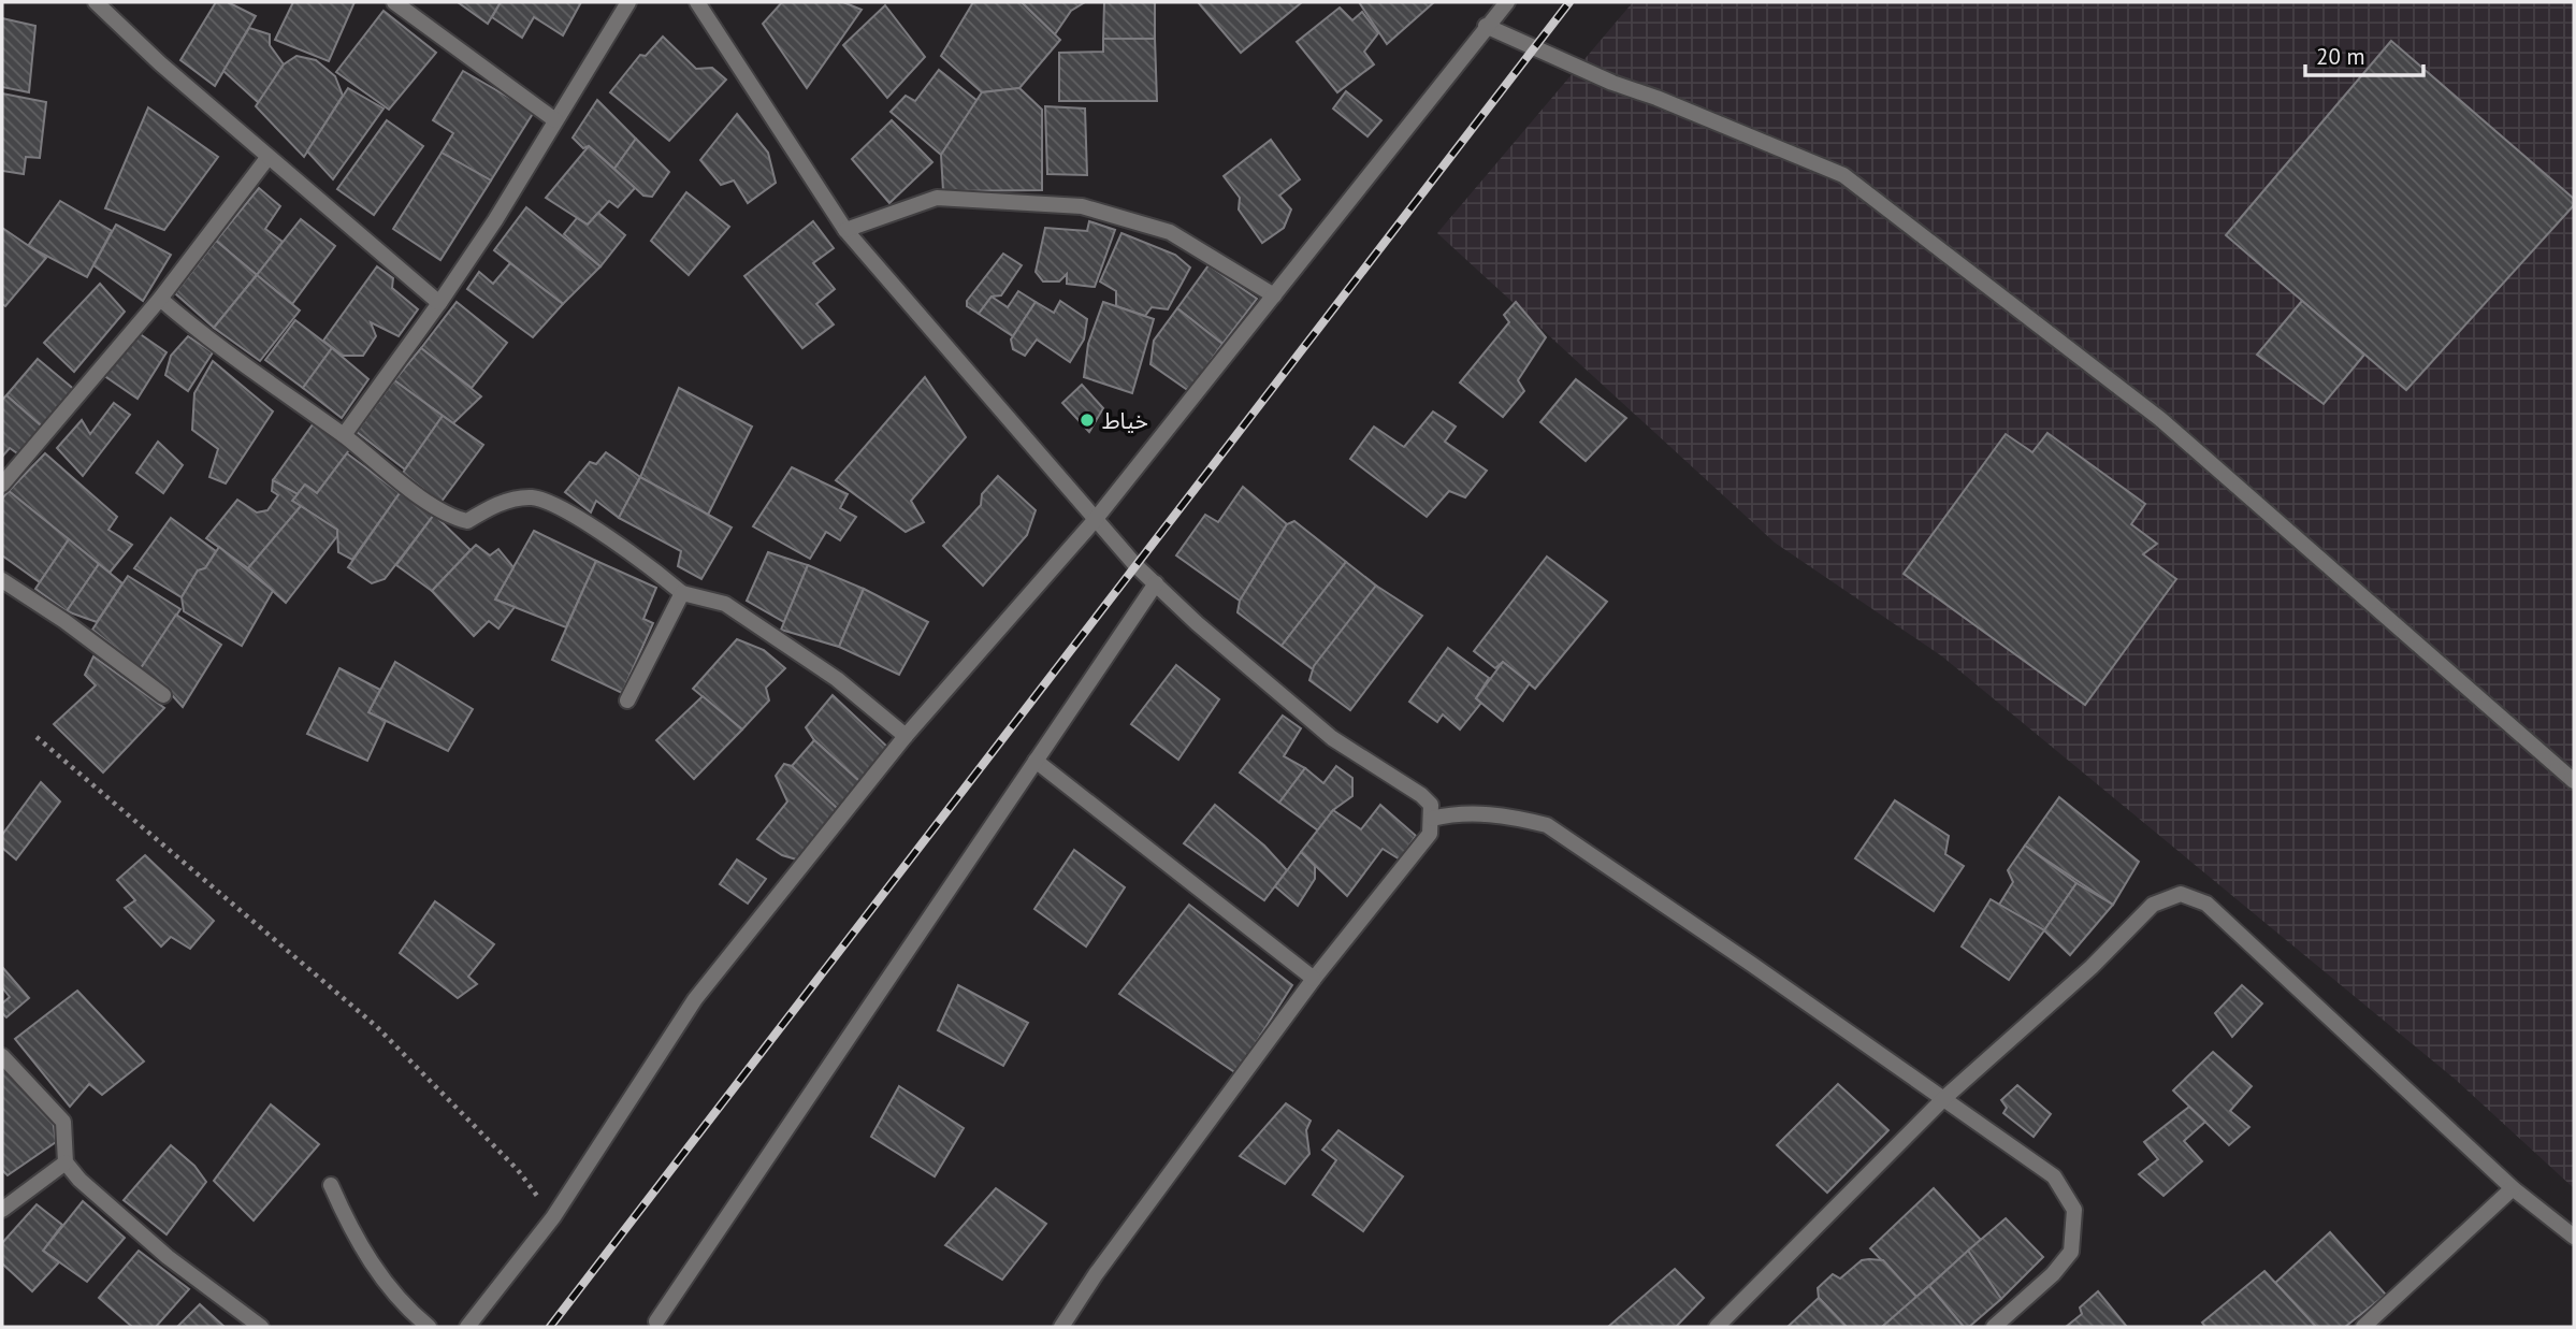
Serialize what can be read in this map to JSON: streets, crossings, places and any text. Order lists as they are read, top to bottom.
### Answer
{
  "places": ["خياط"],
  "scale_bar": "20 m"
}
